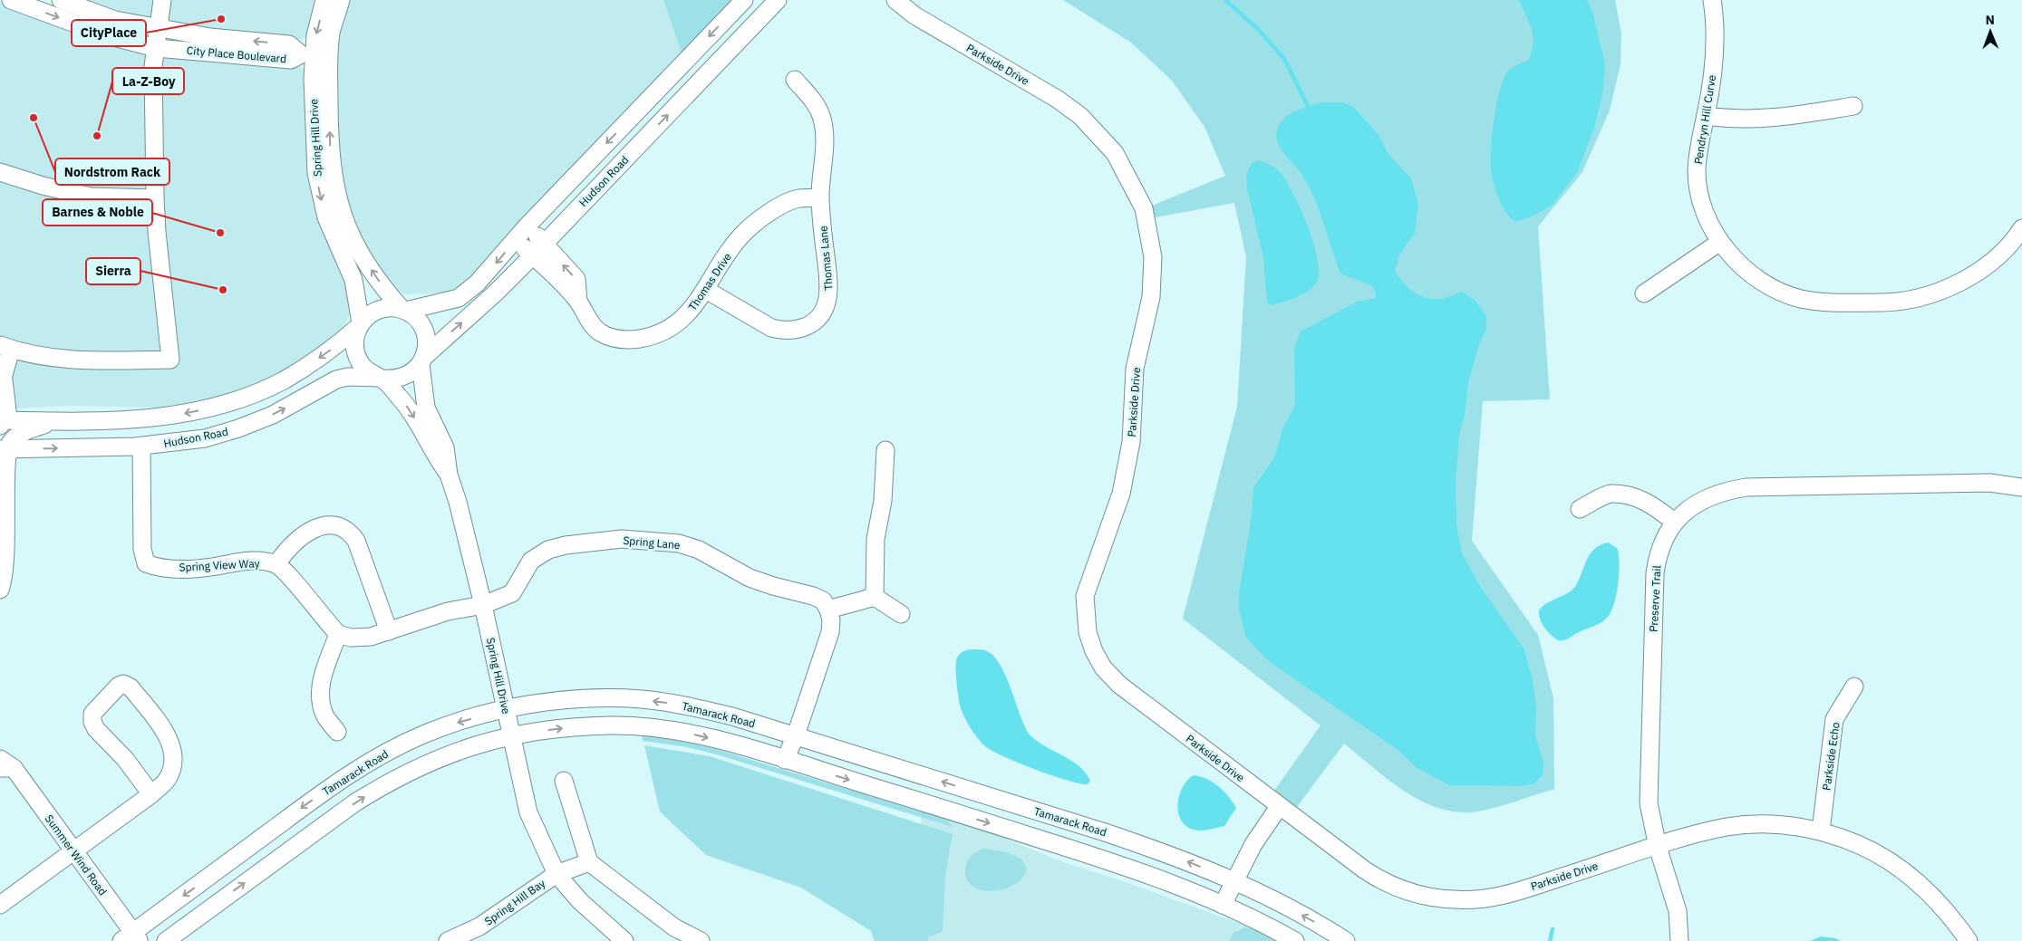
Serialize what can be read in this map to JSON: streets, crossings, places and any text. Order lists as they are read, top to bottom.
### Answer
{
  "streets": {
    "street": [
      "City Place Boulevard",
      "Parkside Drive",
      "Pendryn Hill Curve",
      "Spring Hill Drive",
      "Hudson Road",
      "Thomas Lane",
      "Thomas Drive",
      "Spring Lane",
      "Spring View Way",
      "Preserve Trail",
      "Tamarack Road",
      "Parkside Echo",
      "Summer Wind Road",
      "Spring Hill Bay"
    ]
  },
  "crossings": [
    ["City Place Boulevard", "Spring Hill Drive"],
    ["Parkside Drive", "Preserve Trail"],
    ["Parkside Drive", "Parkside Echo"],
    ["Spring Hill Drive", "Hudson Road"],
    ["Spring Hill Drive", "Spring Lane"],
    ["Spring Hill Drive", "Tamarack Road"],
    ["Spring Hill Drive", "Spring Hill Bay"],
    ["Hudson Road", "Thomas Drive"],
    ["Hudson Road", "Spring View Way"],
    ["Thomas Lane", "Thomas Drive"],
    ["Tamarack Road", "Summer Wind Road"]
  ],
  "places": [
    "CityPlace",
    "Nordstrom Rack",
    "La-Z-Boy",
    "Barnes & Noble",
    "Sierra"
  ],
  "north": "top"
}
